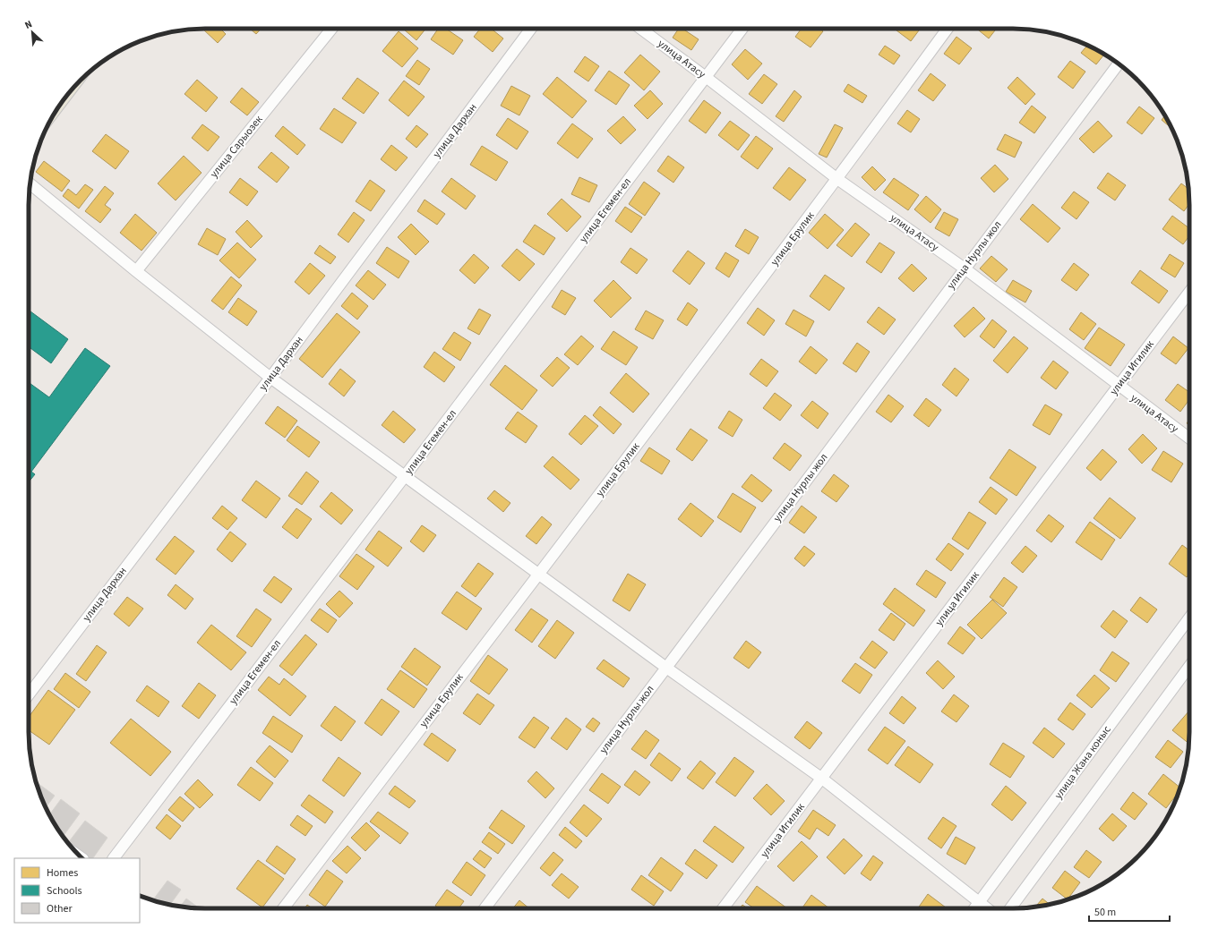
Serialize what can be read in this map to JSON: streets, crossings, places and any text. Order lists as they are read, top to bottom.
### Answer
{
  "streets": {
    "street": [
      "улица Атасу",
      "улица Дархан",
      "улица Сарыозек",
      "улица Егемен-ел",
      "улица Ерулик",
      "улица Нурлы жол",
      "улица Игилик",
      "улица Жана коныс"
    ]
  },
  "crossings": [
    ["улица Атасу", "улица Егемен-ел"],
    ["улица Атасу", "улица Ерулик"],
    ["улица Атасу", "улица Нурлы жол"],
    ["улица Атасу", "улица Игилик"]
  ],
  "legend": ["Homes", "Schools", "Other"],
  "scale_bar": "50 m",
  "north": "top left"
}
